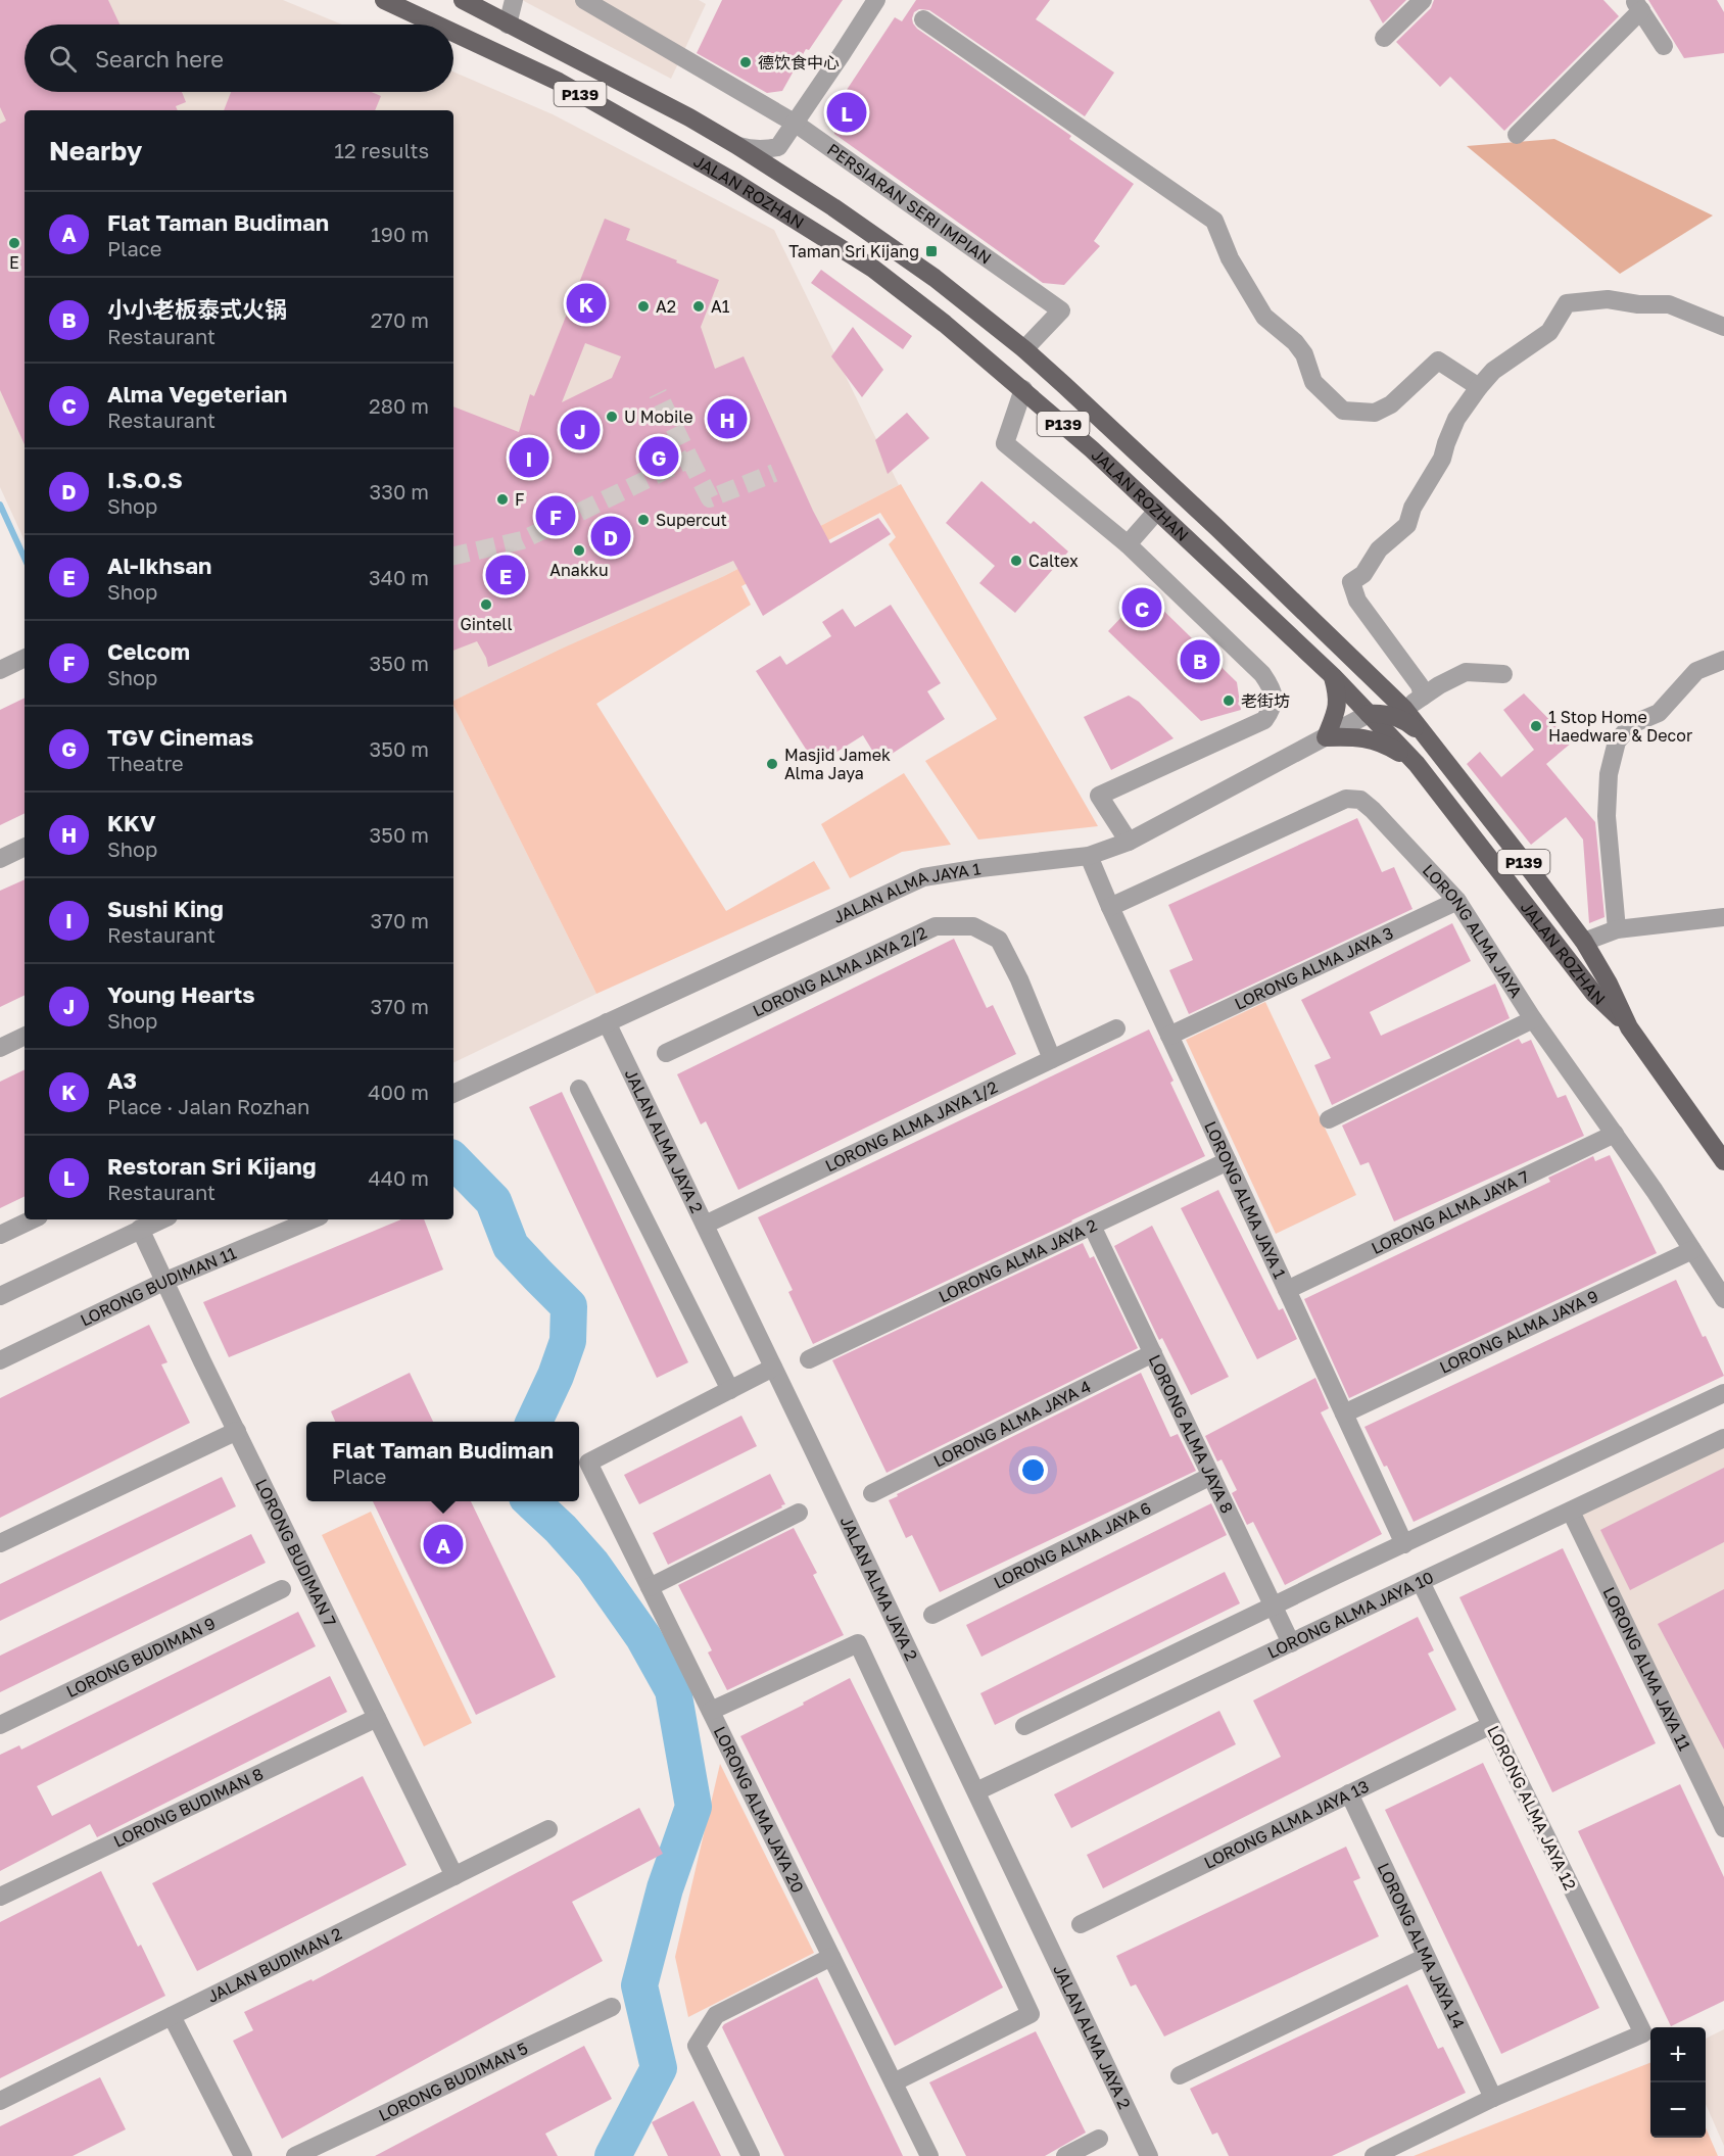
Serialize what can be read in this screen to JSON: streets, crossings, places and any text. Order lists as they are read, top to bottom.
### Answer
{
  "streets": {
    "main road": ["P139", "JALAN ROZHAN"],
    "street": [
      "PERSIARAN SERI IMPIAN",
      "JALAN ALMA JAYA 1",
      "LORONG ALMA JAYA",
      "LORONG ALMA JAYA 3",
      "LORONG ALMA JAYA 2/2",
      "LORONG ALMA JAYA 1/2",
      "JALAN ALMA JAYA 2",
      "LORONG ALMA JAYA 1",
      "LORONG ALMA JAYA 7",
      "LORONG ALMA JAYA 2",
      "LORONG BUDIMAN 11",
      "LORONG ALMA JAYA 9",
      "LORONG ALMA JAYA 4",
      "LORONG ALMA JAYA 8",
      "LORONG ALMA JAYA 6",
      "LORONG BUDIMAN 7",
      "LORONG ALMA JAYA 10",
      "LORONG BUDIMAN 9",
      "LORONG ALMA JAYA 11",
      "LORONG BUDIMAN 8",
      "LORONG ALMA JAYA 12",
      "LORONG ALMA JAYA 20",
      "LORONG ALMA JAYA 13",
      "LORONG ALMA JAYA 14",
      "JALAN BUDIMAN 2",
      "LORONG BUDIMAN 5"
    ]
  },
  "crossings": [
    ["JALAN ROZHAN", "PERSIARAN SERI IMPIAN"],
    ["JALAN ROZHAN", "JALAN ALMA JAYA 1"],
    ["JALAN ALMA JAYA 1", "JALAN ALMA JAYA 2"],
    ["JALAN ALMA JAYA 1", "LORONG ALMA JAYA 1"],
    ["LORONG ALMA JAYA", "LORONG ALMA JAYA 3"],
    ["LORONG ALMA JAYA", "LORONG ALMA JAYA 1"],
    ["LORONG ALMA JAYA", "LORONG ALMA JAYA 7"],
    ["LORONG ALMA JAYA", "LORONG ALMA JAYA 9"],
    ["LORONG ALMA JAYA 3", "LORONG ALMA JAYA 1"],
    ["LORONG ALMA JAYA 2/2", "LORONG ALMA JAYA 1/2"],
    ["LORONG ALMA JAYA 1/2", "JALAN ALMA JAYA 2"],
    ["JALAN ALMA JAYA 2", "LORONG ALMA JAYA 10"],
    ["LORONG ALMA JAYA 1", "LORONG ALMA JAYA 7"],
    ["LORONG ALMA JAYA 1", "LORONG ALMA JAYA 2"],
    ["LORONG ALMA JAYA 1", "LORONG ALMA JAYA 9"],
    ["LORONG ALMA JAYA 2", "LORONG ALMA JAYA 8"],
    ["LORONG BUDIMAN 11", "LORONG BUDIMAN 7"],
    ["LORONG ALMA JAYA 4", "LORONG ALMA JAYA 8"],
    ["LORONG ALMA JAYA 8", "LORONG ALMA JAYA 6"],
    ["LORONG ALMA JAYA 8", "LORONG ALMA JAYA 10"],
    ["LORONG BUDIMAN 7", "LORONG BUDIMAN 8"],
    ["LORONG BUDIMAN 7", "JALAN BUDIMAN 2"],
    ["LORONG ALMA JAYA 10", "LORONG ALMA JAYA 11"],
    ["LORONG ALMA JAYA 10", "LORONG ALMA JAYA 12"],
    ["LORONG ALMA JAYA 12", "LORONG ALMA JAYA 13"],
    ["LORONG ALMA JAYA 12", "LORONG ALMA JAYA 14"],
    ["LORONG ALMA JAYA 13", "LORONG ALMA JAYA 14"]
  ],
  "places": {
    "other": [
      "德饮食中心",
      "E",
      "A2",
      "A1",
      "U Mobile",
      "F",
      "Supercut",
      "Anakku",
      "Caltex",
      "Gintell",
      "老街坊",
      "1 Stop Home Haedware & Decor",
      "Masjid Jamek Alma Jaya"
    ],
    "transit": ["Taman Sri Kijang"]
  },
  "page": {
    "search": "Search here",
    "pins": [
      "L",
      "K",
      "H",
      "J",
      "G",
      "I",
      "F",
      "D",
      "E",
      "C",
      "B",
      "A"
    ],
    "heading": ["Nearby", "12 results"],
    "list": [
      {
        "mark": "A",
        "name": "Flat Taman Budiman",
        "note": "Place",
        "value": "190 m"
      },
      {
        "mark": "B",
        "name": "小小老板泰式火锅",
        "note": "Restaurant",
        "value": "270 m"
      },
      {
        "mark": "C",
        "name": "Alma Vegeterian",
        "note": "Restaurant",
        "value": "280 m"
      },
      {
        "mark": "D",
        "name": "I.S.O.S",
        "note": "Shop",
        "value": "330 m"
      },
      {
        "mark": "E",
        "name": "Al-Ikhsan",
        "note": "Shop",
        "value": "340 m"
      },
      {
        "mark": "F",
        "name": "Celcom",
        "note": "Shop",
        "value": "350 m"
      },
      {
        "mark": "G",
        "name": "TGV Cinemas",
        "note": "Theatre",
        "value": "350 m"
      },
      {
        "mark": "H",
        "name": "KKV",
        "note": "Shop",
        "value": "350 m"
      },
      {
        "mark": "I",
        "name": "Sushi King",
        "note": "Restaurant",
        "value": "370 m"
      },
      {
        "mark": "J",
        "name": "Young Hearts",
        "note": "Shop",
        "value": "370 m"
      },
      {
        "mark": "K",
        "name": "A3",
        "note": "Place · Jalan Rozhan",
        "value": "400 m"
      },
      {
        "mark": "L",
        "name": "Restoran Sri Kijang",
        "note": "Restaurant",
        "value": "440 m"
      }
    ],
    "popup": ["Flat Taman Budiman", "Place"],
    "map_buttons": ["+", "−"]
  }
}
